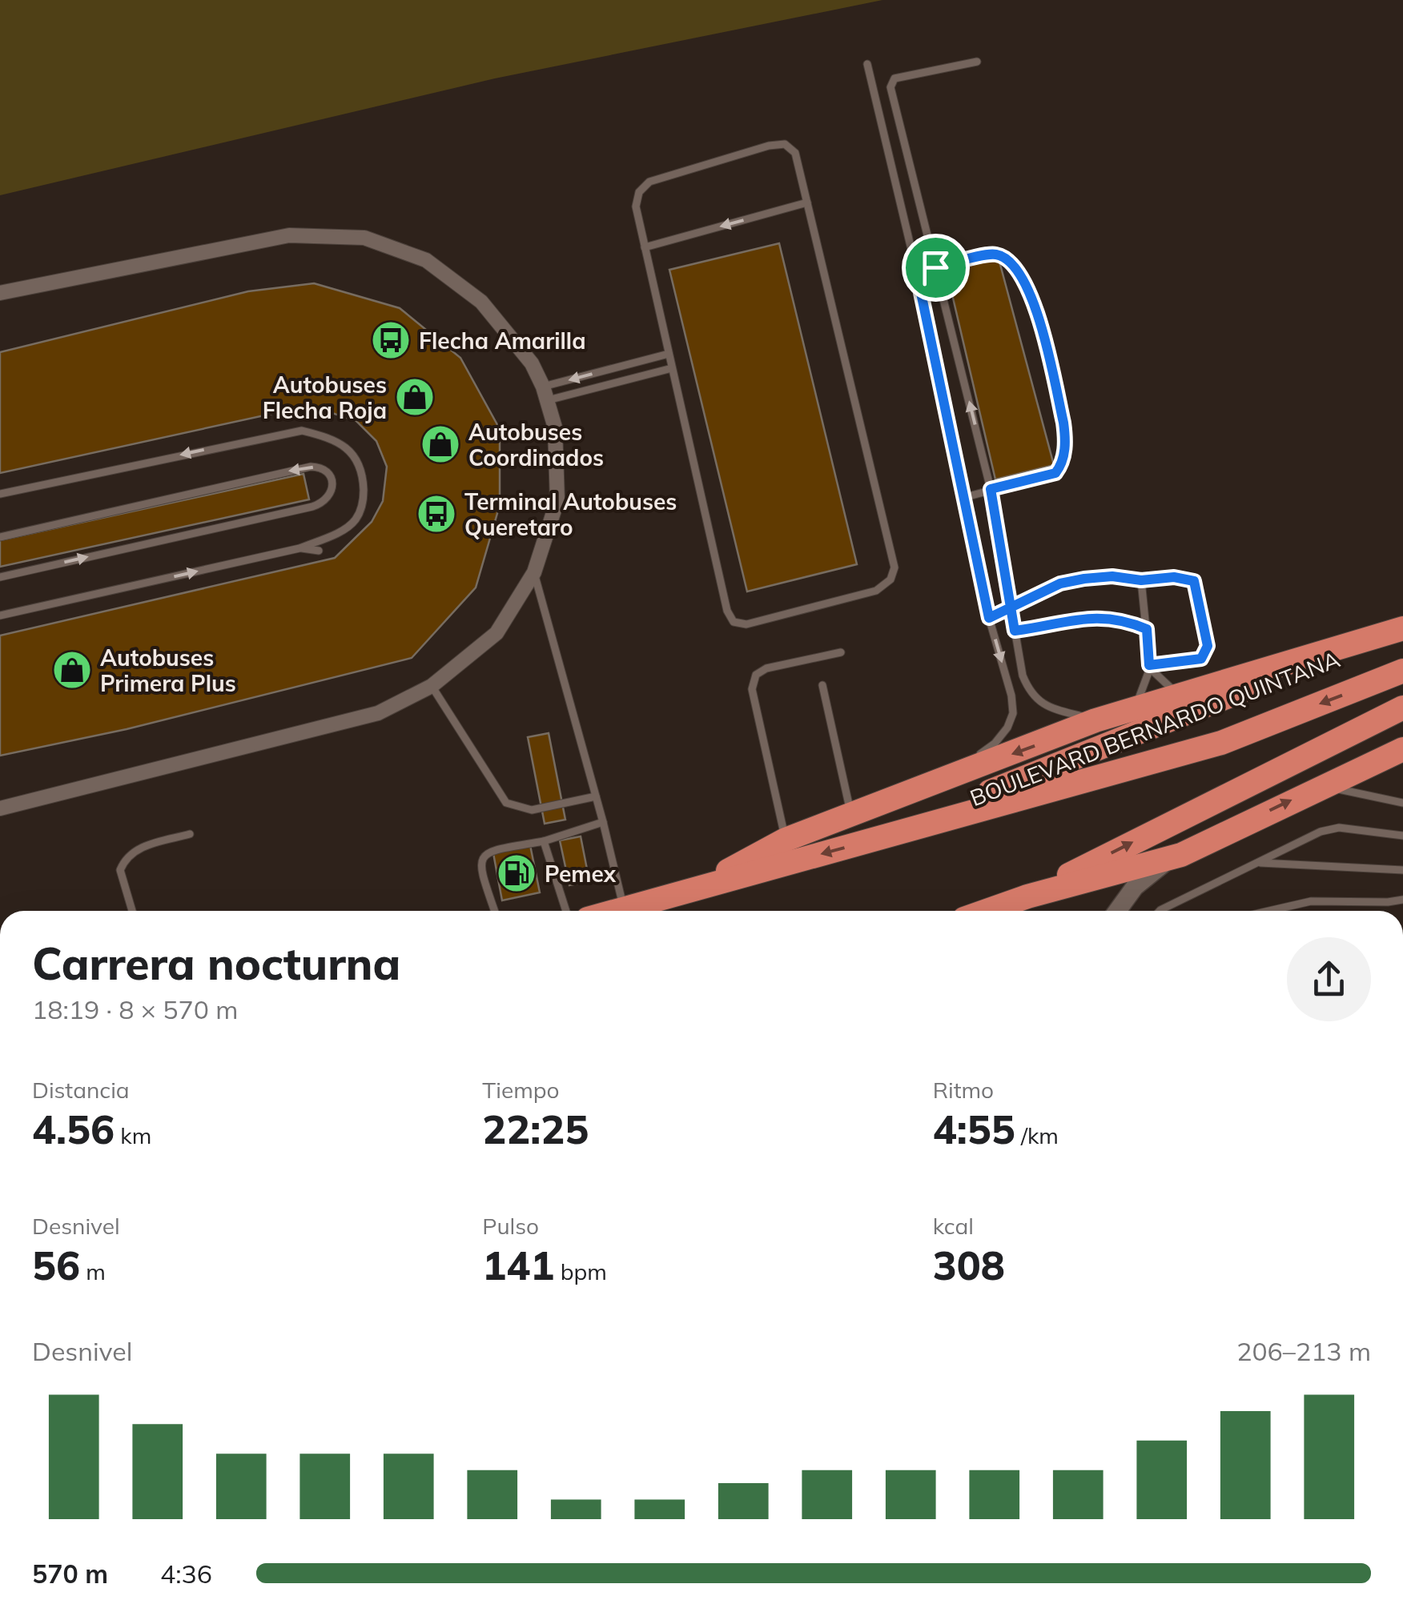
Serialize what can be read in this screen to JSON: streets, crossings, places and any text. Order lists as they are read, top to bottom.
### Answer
{
  "streets": {
    "highway": ["BOULEVARD BERNARDO QUINTANA"]
  },
  "places": {
    "bus stop": ["Flecha Amarilla", "Terminal Autobuses Queretaro"],
    "shop": ["Autobuses Flecha Roja", "Autobuses Coordinados", "Autobuses Primera Plus"],
    "fuel station": ["Pemex"]
  },
  "page": {
    "heading": ["Carrera nocturna", "18:19 · 8 × 570 m"],
    "stats": [
      ["Distancia", "4.56 km"],
      ["Tiempo", "22:25"],
      ["Ritmo", "4:55 /km"],
      ["Desnivel", "56 m"],
      ["Pulso", "141 bpm"],
      ["kcal", "308"]
    ],
    "chart": ["Desnivel", "206–213 m"],
    "list": [
      {
        "name": "570 m",
        "note": "4:36"
      }
    ]
  }
}
